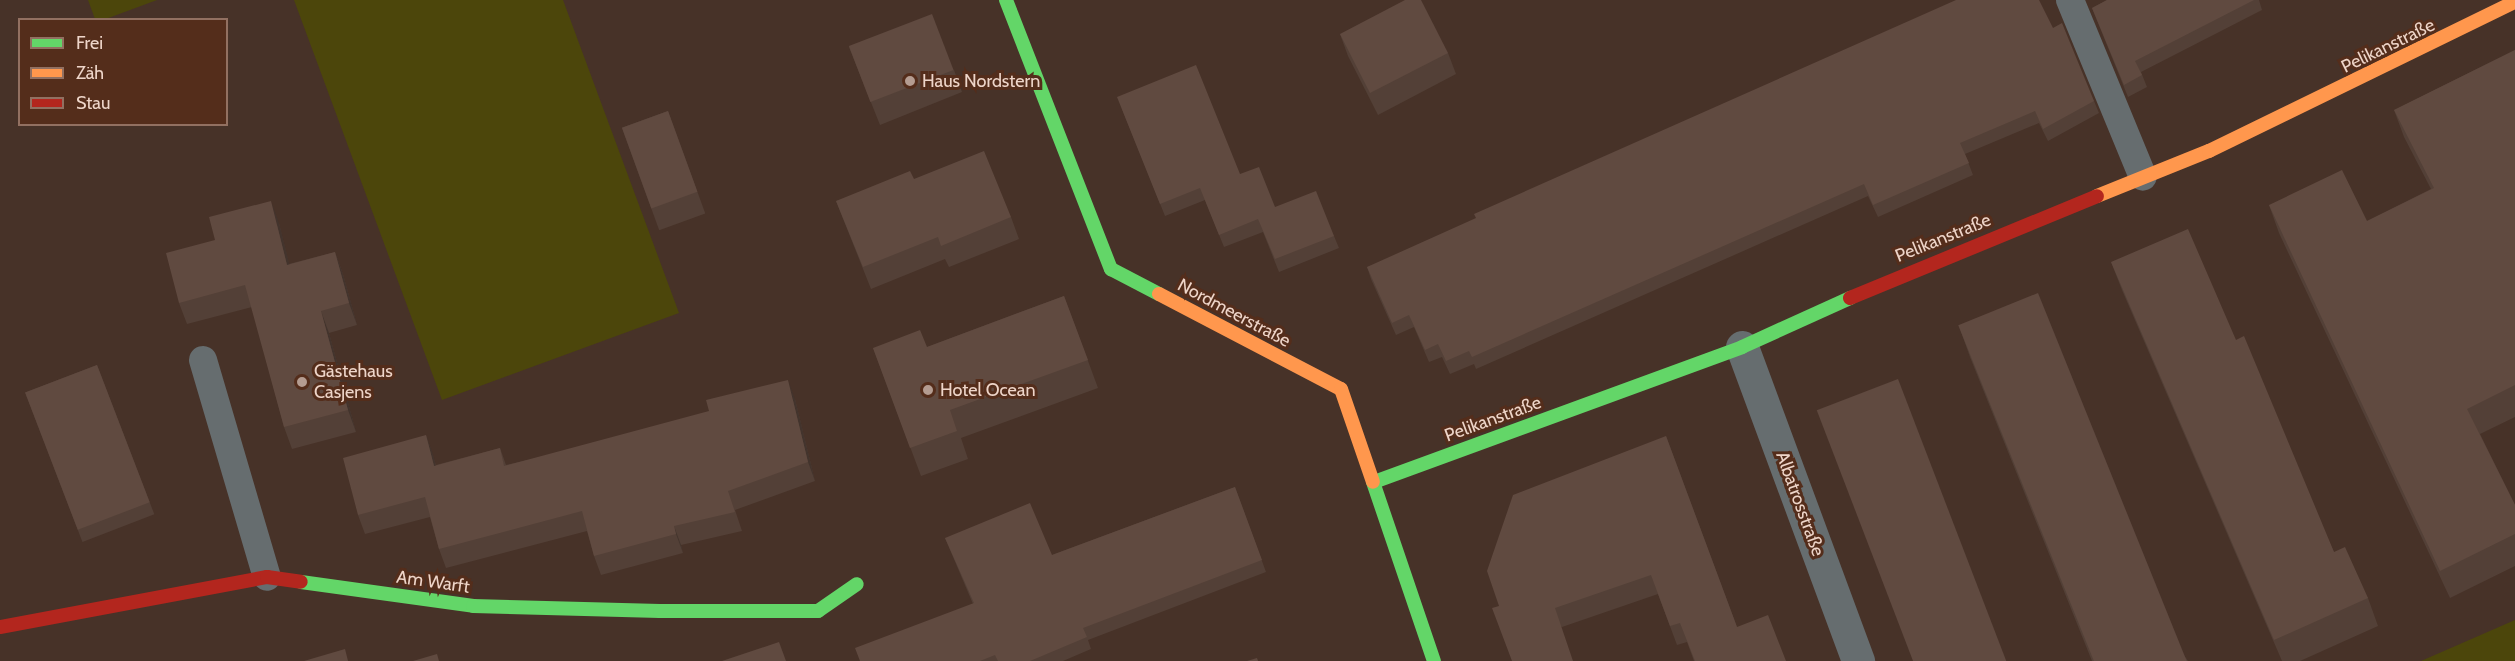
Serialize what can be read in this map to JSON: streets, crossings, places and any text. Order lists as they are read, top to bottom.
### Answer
{
  "streets": {
    "street": [
      "Pelikanstraße",
      "Nordmeerstraße",
      "Albatrosstraße",
      "Am Warft"
    ]
  },
  "crossings": [
    ["Pelikanstraße", "Nordmeerstraße"],
    ["Pelikanstraße", "Albatrosstraße"]
  ],
  "places": ["Haus Nordstern", "Gästehaus Casjens", "Hotel Ocean"],
  "legend": ["Frei", "Zäh", "Stau"]
}
